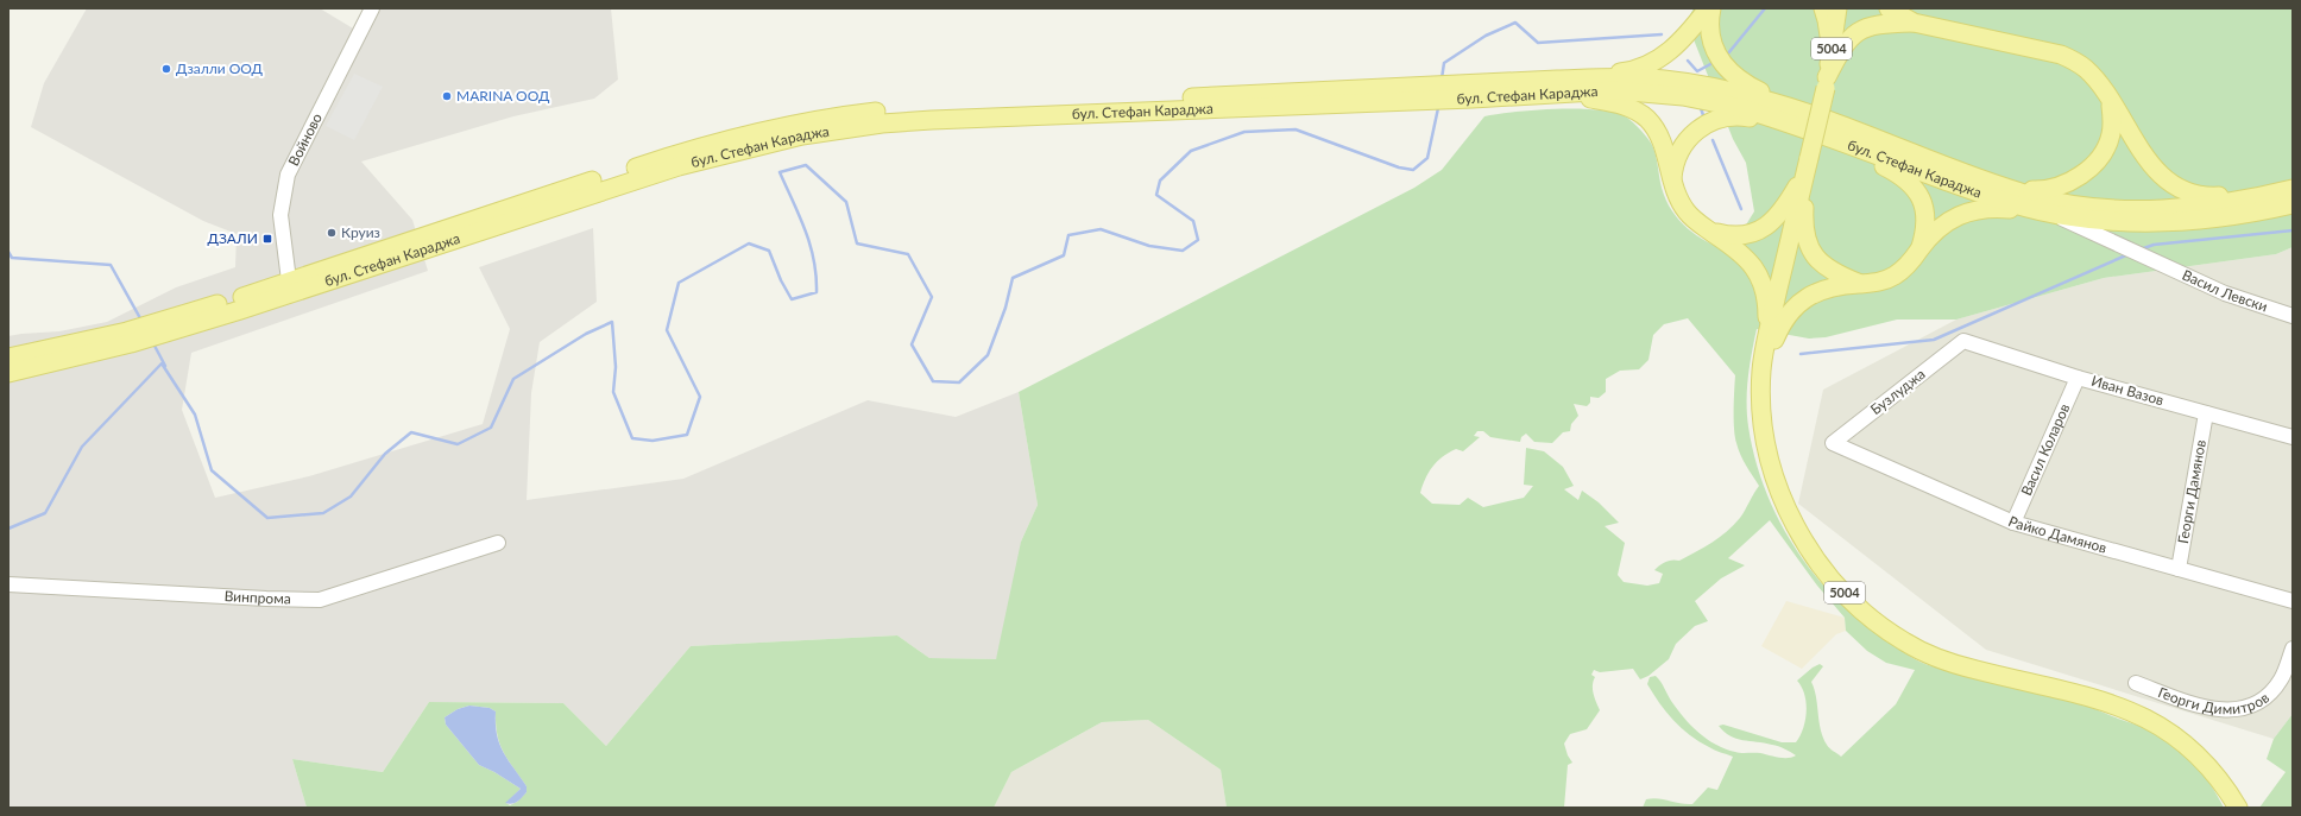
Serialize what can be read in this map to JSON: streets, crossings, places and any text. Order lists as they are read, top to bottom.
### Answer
{
  "streets": {
    "main road": ["5004", "бул. Стефан Караджа"],
    "street": [
      "Войново",
      "Васил Левски",
      "Иван Вазов",
      "Бузлуджа",
      "Васил Коларов",
      "Георги Дамянов",
      "Райко Дамянов",
      "Винпрома",
      "Георги Димитров"
    ]
  },
  "crossings": [
    ["бул. Стефан Караджа", "Войново"],
    ["бул. Стефан Караджа", "Васил Левски"],
    ["Иван Вазов", "Бузлуджа"],
    ["Иван Вазов", "Васил Коларов"],
    ["Иван Вазов", "Георги Дамянов"],
    ["Бузлуджа", "Райко Дамянов"],
    ["Васил Коларов", "Райко Дамянов"],
    ["Георги Дамянов", "Райко Дамянов"]
  ],
  "places": {
    "other": ["Дзалли ООД", "MARINA ООД", "Круиз"],
    "transit": ["ДЗАЛИ"]
  }
}
